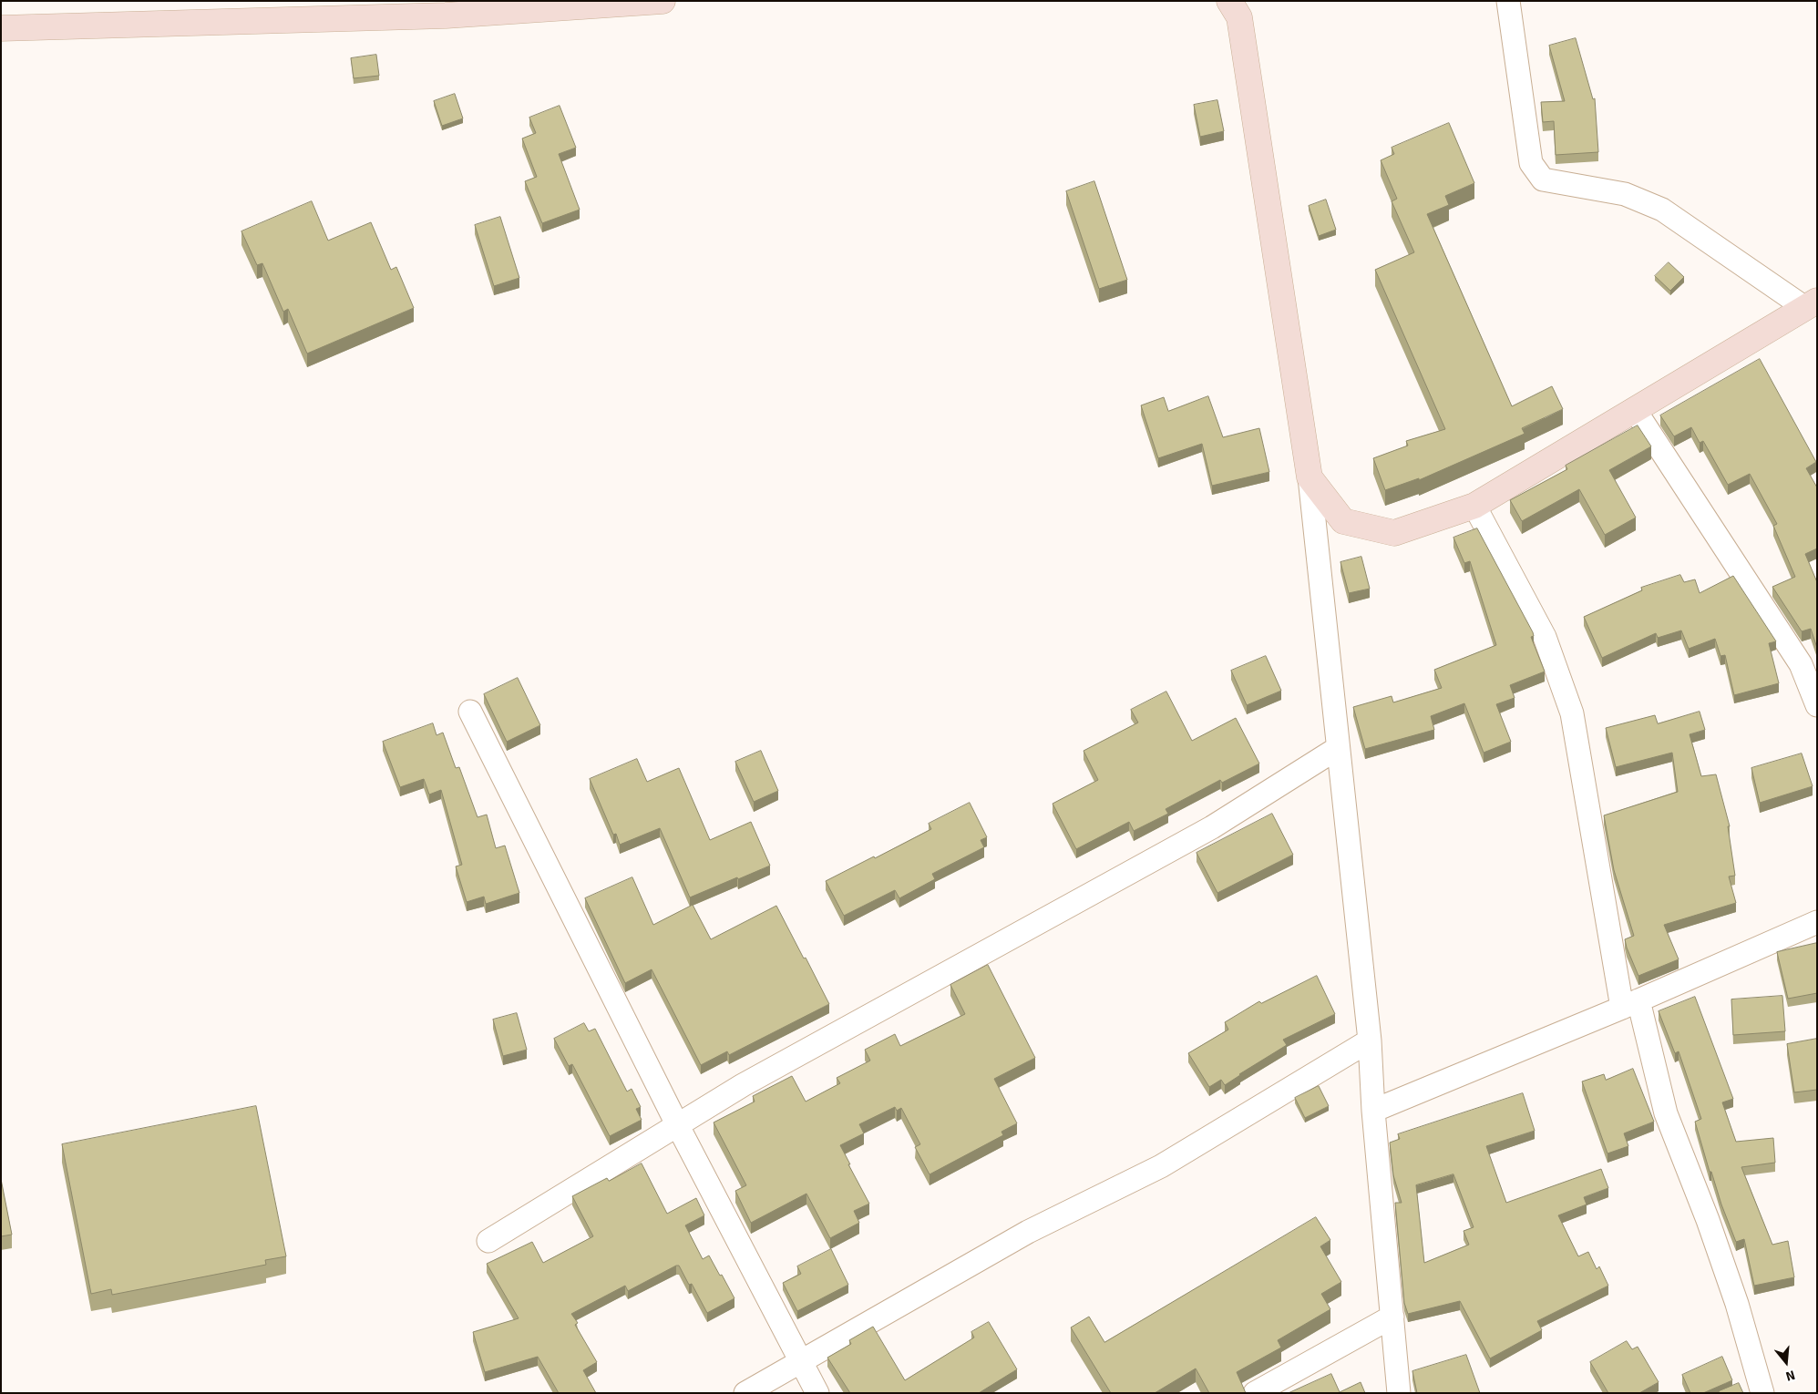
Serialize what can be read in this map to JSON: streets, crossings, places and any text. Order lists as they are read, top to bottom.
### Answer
{
  "north": "bottom"
}
